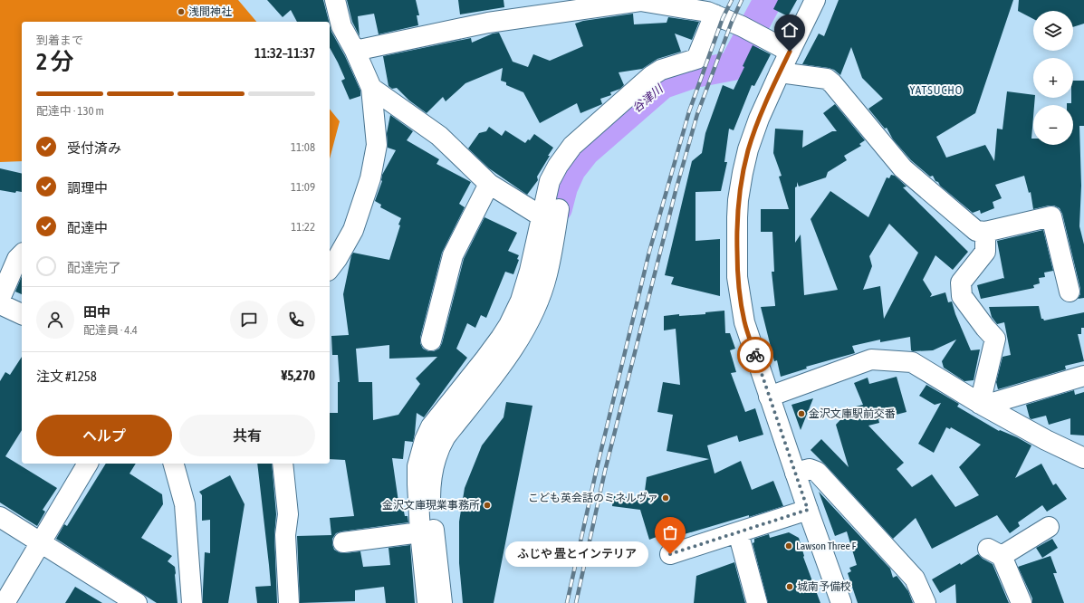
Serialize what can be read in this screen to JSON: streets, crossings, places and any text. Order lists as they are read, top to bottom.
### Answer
{
  "districts": ["YATSUCHO"],
  "water": ["谷津川"],
  "places": [
    "浅間神社",
    "金沢文庫駅前交番",
    "こども英会話のミネルヴァ",
    "金沢文庫現業事務所",
    "Lawson Three F",
    "ふじや 畳とインテリア",
    "城南予備校"
  ],
  "page": {
    "map_buttons": ["+", "−"],
    "heading": ["2 分", "到着まで", "11:32–11:37"],
    "panel": [
      "田中",
      "配達員 · 4.4",
      "注文 #1258",
      "¥5,270"
    ],
    "bar": "配達中 · 130 m",
    "list": [
      ["受付済み", "11:08"],
      ["調理中", "11:09"],
      ["配達中", "11:22"],
      "配達完了"
    ],
    "buttons": ["ヘルプ", "共有"],
    "bubble": "ふじや 畳とインテリア"
  }
}
